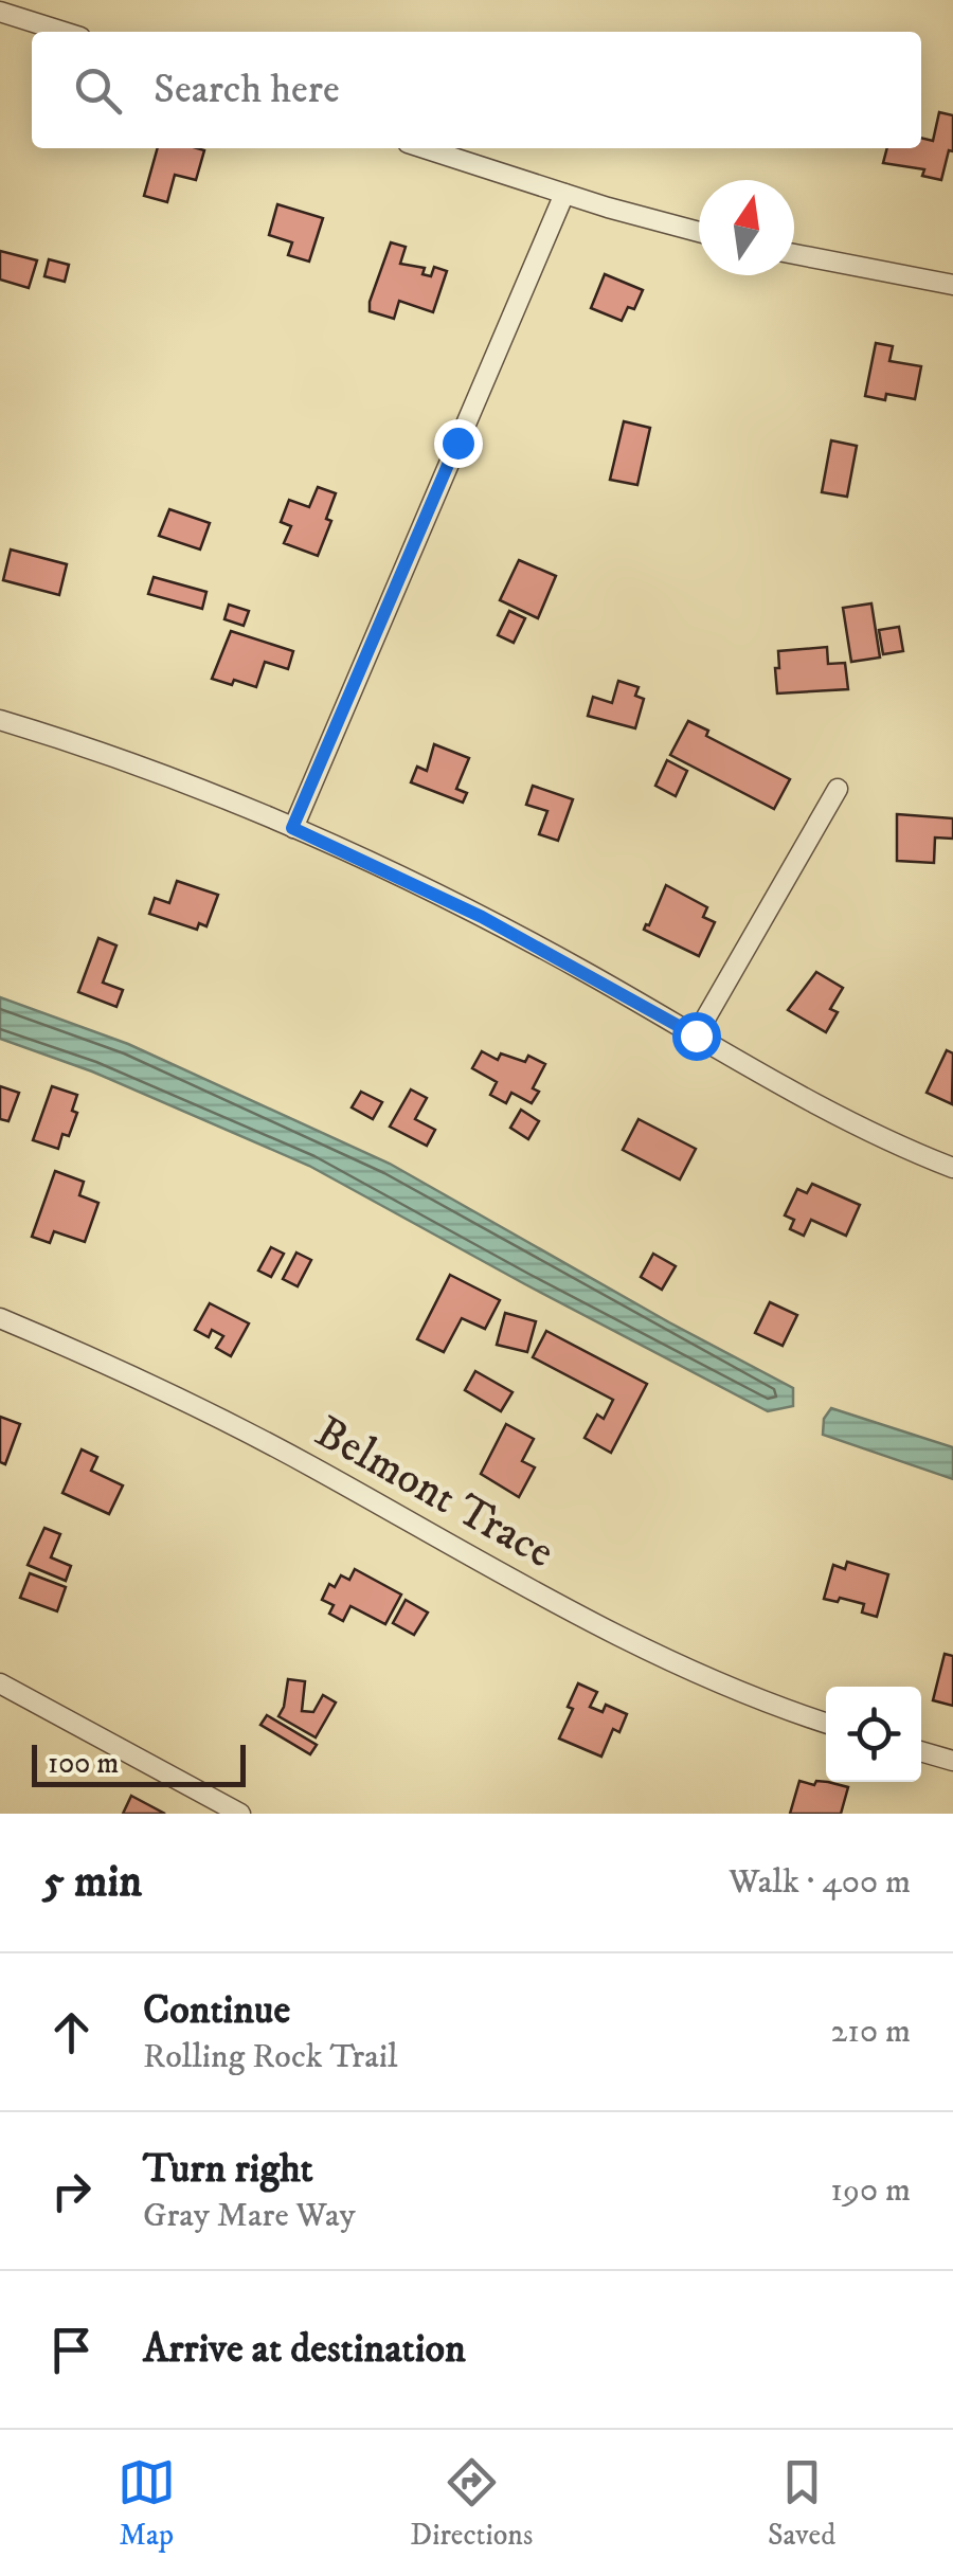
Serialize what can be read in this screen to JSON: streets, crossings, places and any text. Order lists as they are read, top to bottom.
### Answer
{
  "streets": {
    "street": ["Belmont Trace"]
  },
  "scale_bar": "100 m",
  "north": "top",
  "page": {
    "search": "Search here",
    "scale": "100 m",
    "heading": ["5 min", "Walk · 400 m"],
    "list": [
      ["Continue", "Rolling Rock Trail", "210 m"],
      ["Turn right", "Gray Mare Way", "190 m"],
      "Arrive at destination"
    ],
    "nav": ["Map", "Directions", "Saved"]
  }
}
